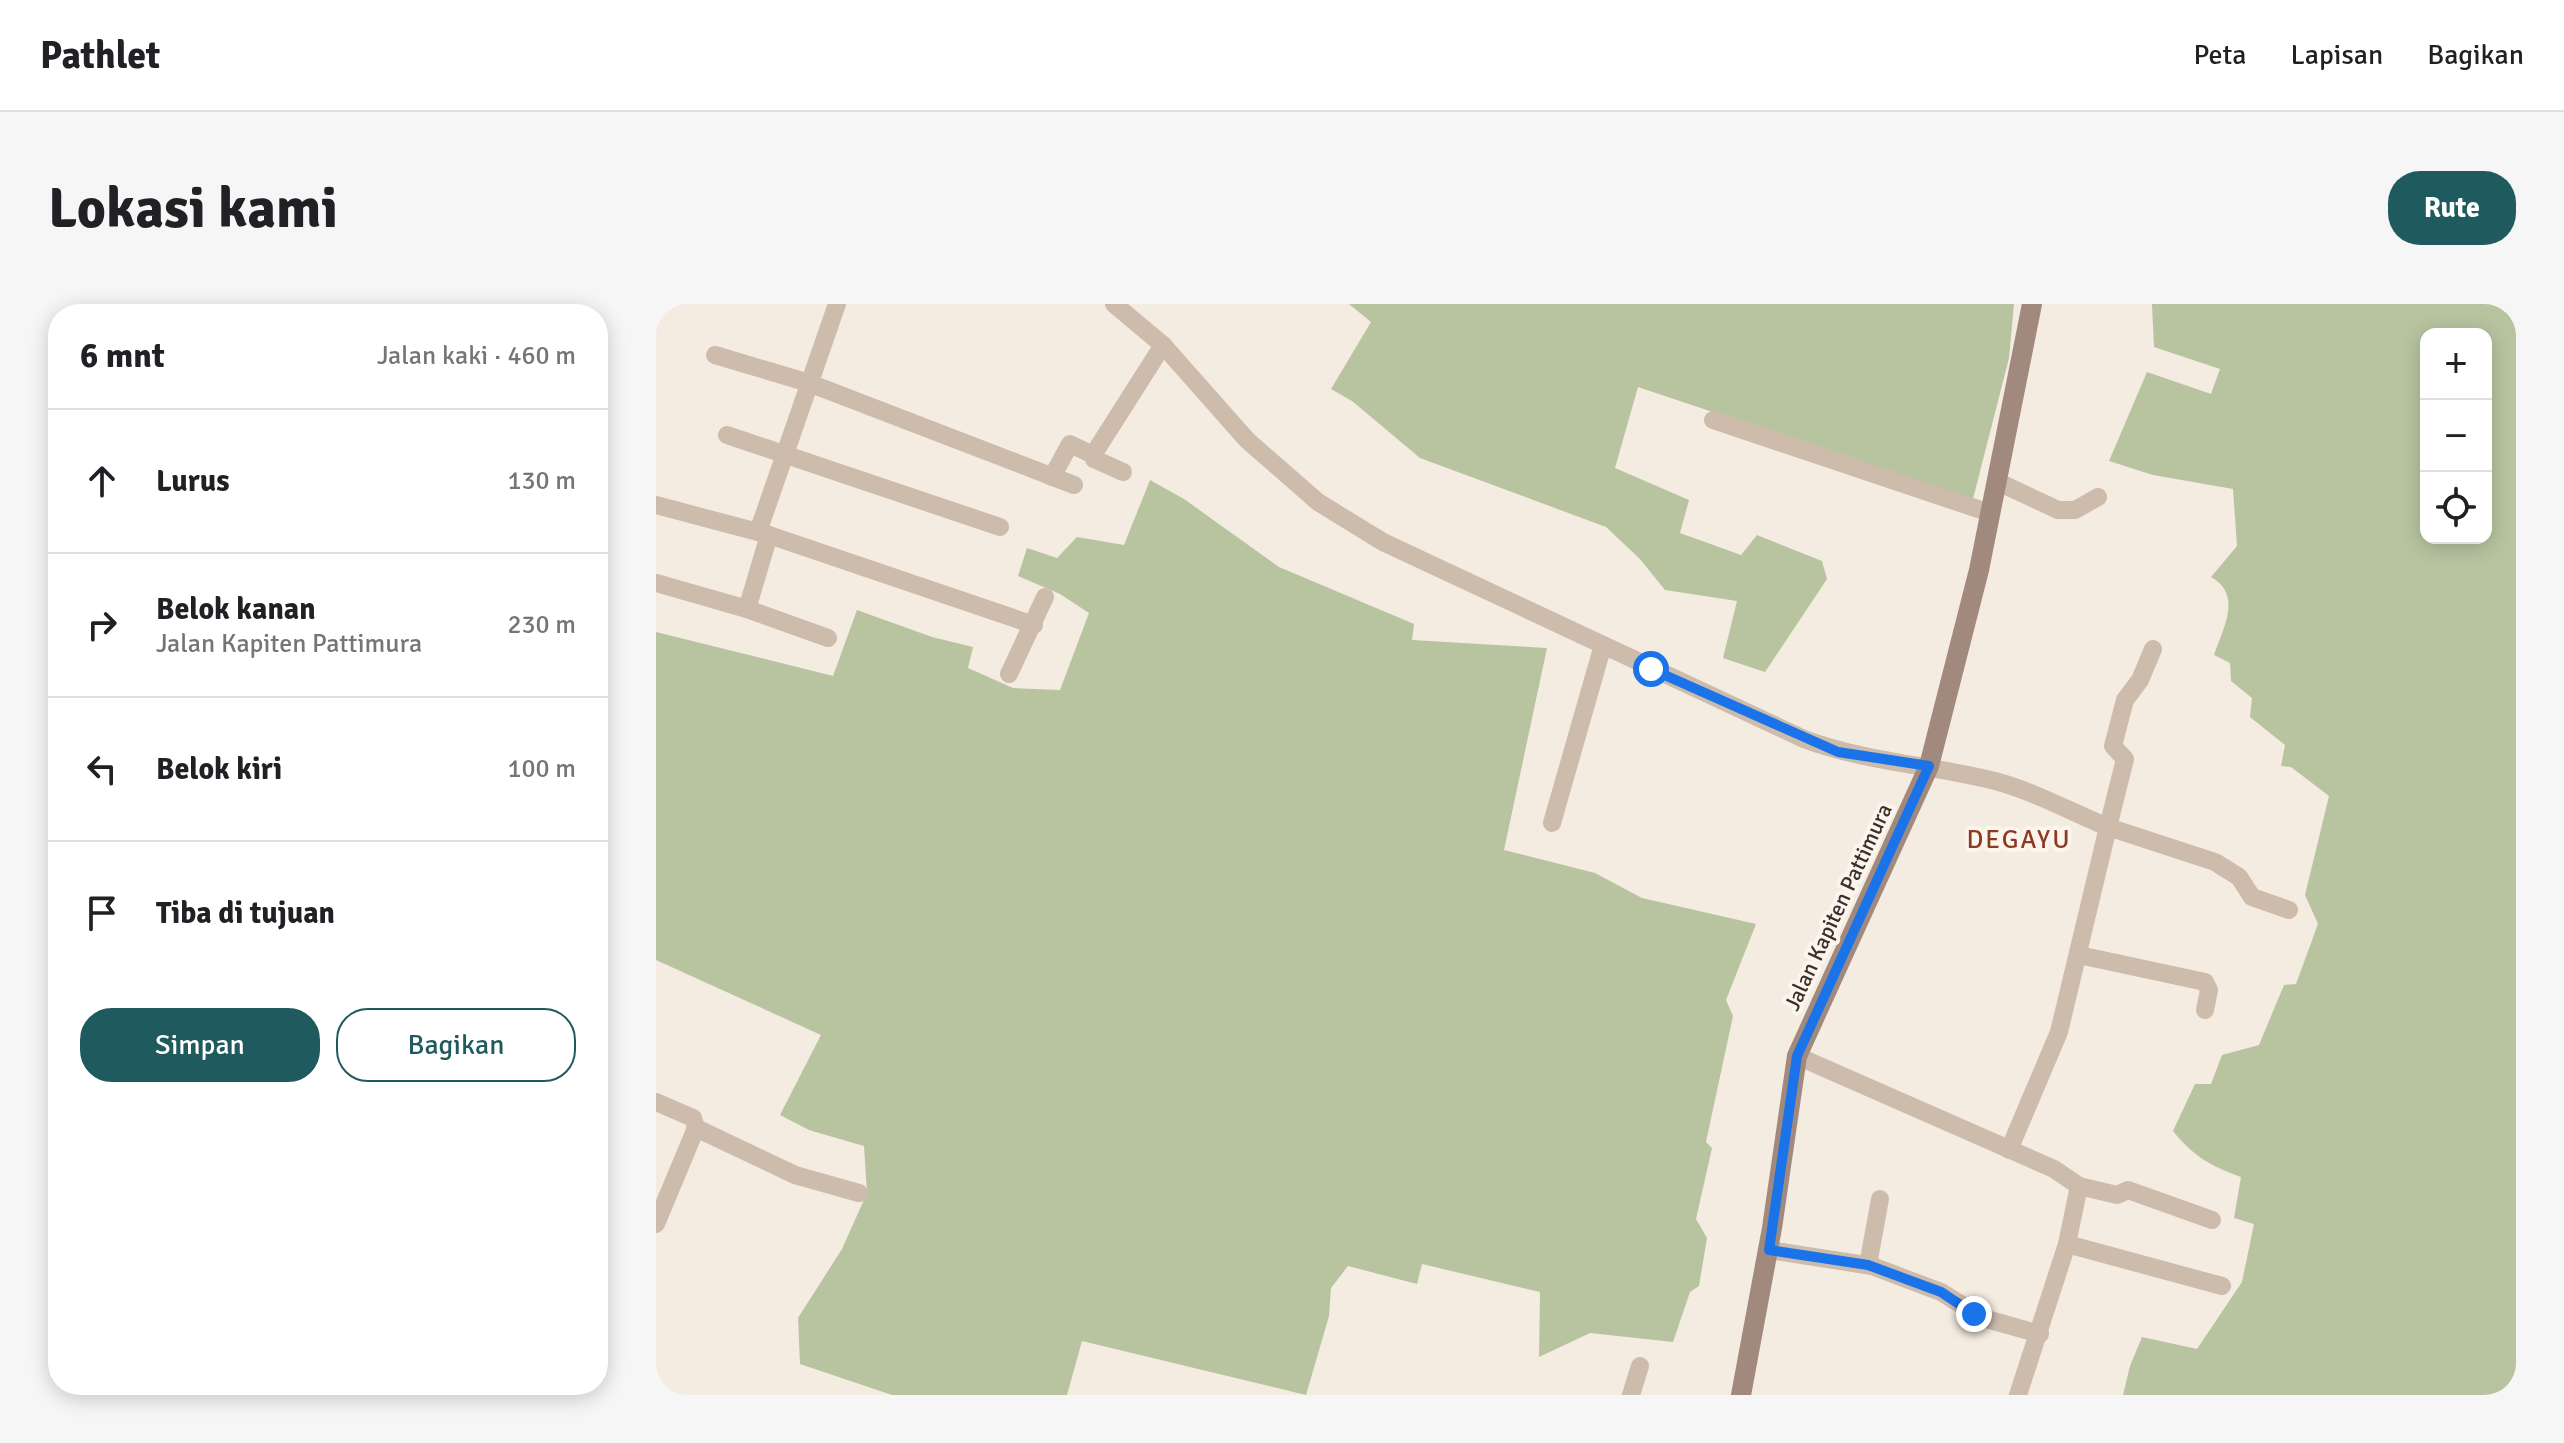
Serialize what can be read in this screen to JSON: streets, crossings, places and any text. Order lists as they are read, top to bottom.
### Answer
{
  "streets": {
    "street": ["Jalan Kapiten Pattimura"]
  },
  "districts": ["DEGAYU"],
  "page": {
    "header": "Pathlet",
    "nav": ["Peta", "Lapisan", "Bagikan"],
    "buttons": [
      "Rute",
      ["Simpan", "Bagikan"]
    ],
    "title": "Lokasi kami",
    "heading": ["6 mnt", "Jalan kaki · 460 m"],
    "map_buttons": ["+", "−"],
    "list": [
      ["Lurus", "130 m"],
      ["Belok kanan", "Jalan Kapiten Pattimura", "230 m"],
      ["Belok kiri", "100 m"],
      "Tiba di tujuan"
    ]
  }
}
